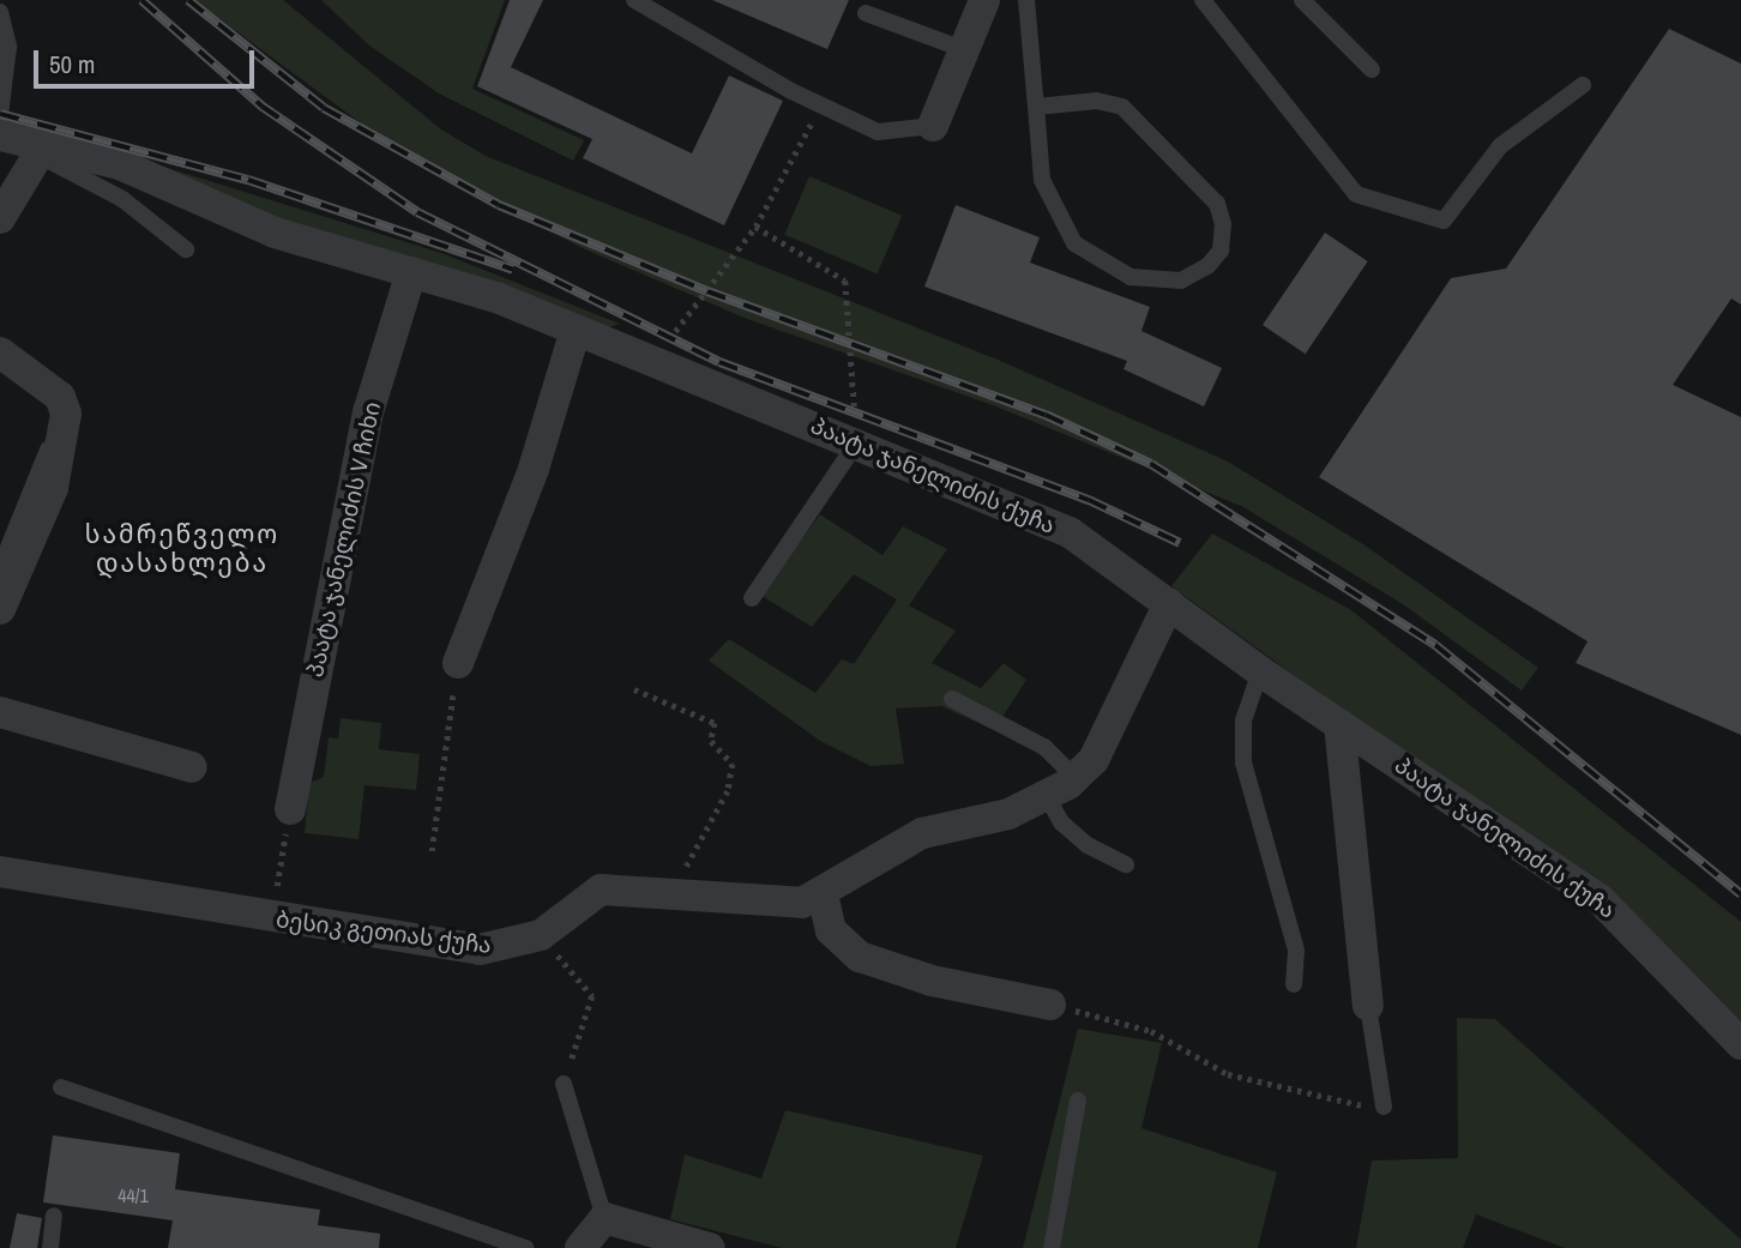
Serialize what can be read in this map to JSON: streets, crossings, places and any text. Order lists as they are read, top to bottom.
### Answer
{
  "streets": {
    "street": ["პაატა ჯანელიძის ქუჩა", "პაატა ჯანელიძის V ჩიხი", "ბესიკ გეთიას ქუჩა"]
  },
  "crossings": [
    ["პაატა ჯანელიძის ქუჩა", "პაატა ჯანელიძის V ჩიხი"],
    ["პაატა ჯანელიძის ქუჩა", "ბესიკ გეთიას ქუჩა"]
  ],
  "districts": ["სამრეწველო დასახლება"],
  "house_numbers": ["44/1"],
  "scale_bar": "50 m"
}
